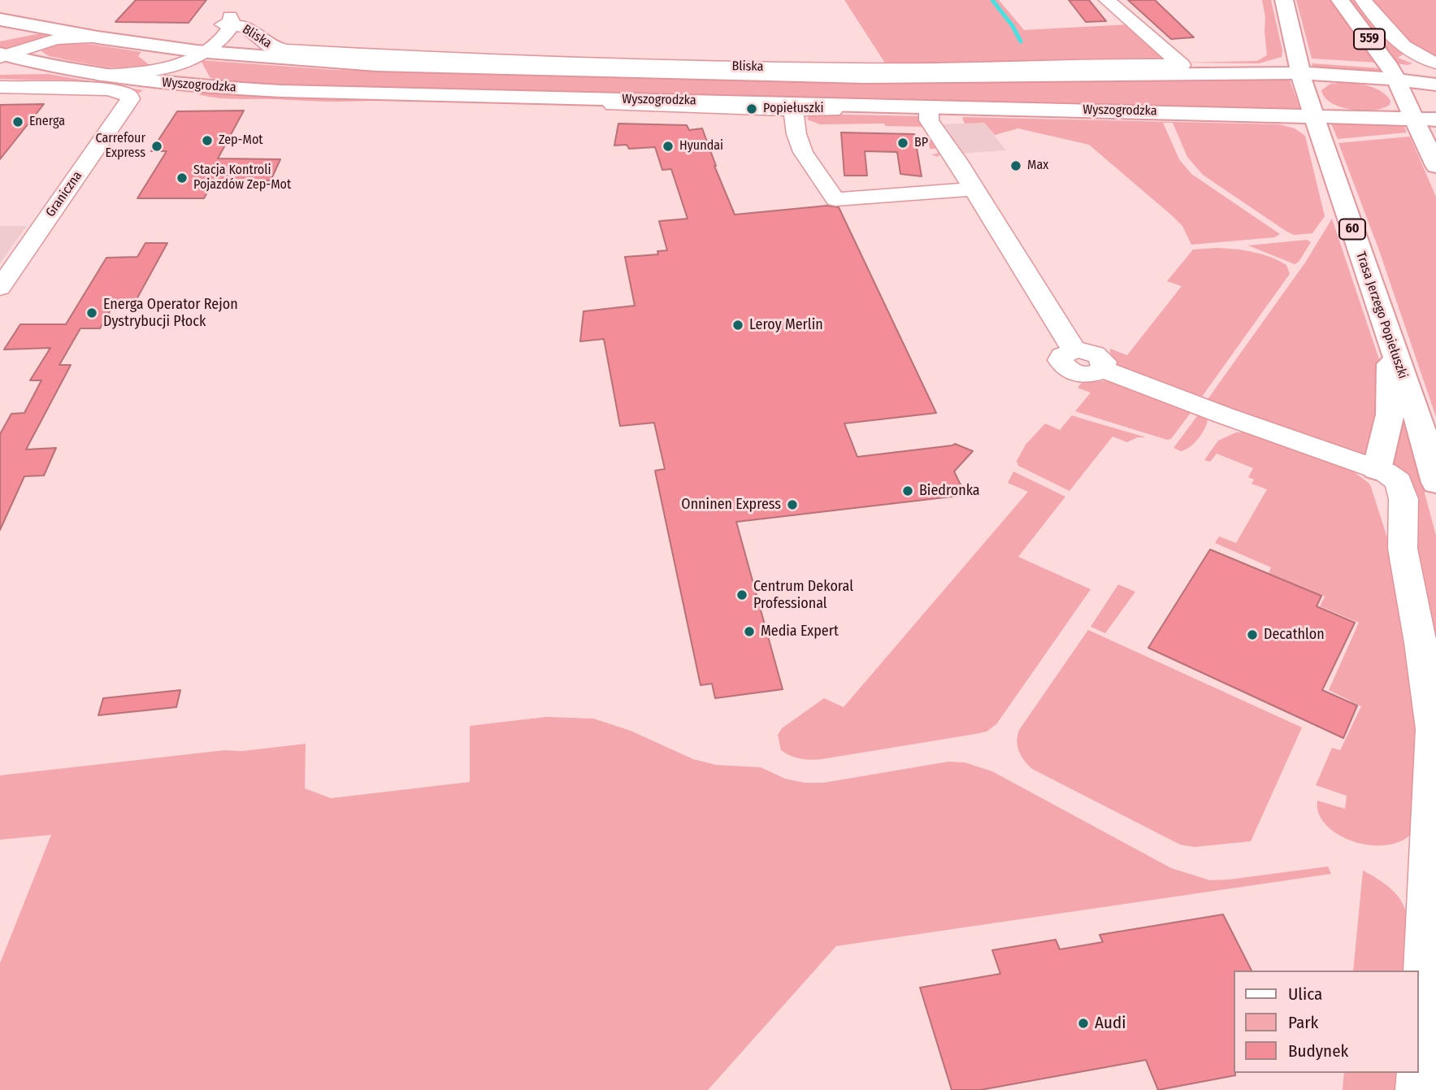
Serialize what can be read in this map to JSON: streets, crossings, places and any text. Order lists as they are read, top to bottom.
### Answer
{
  "streets": {
    "main road": [
      "559",
      "Wyszogrodzka",
      "60",
      "Trasa Jerzego Popiełuszki"
    ],
    "street": ["Bliska", "Graniczna"]
  },
  "crossings": [
    ["559", "Wyszogrodzka"],
    ["Wyszogrodzka", "Trasa Jerzego Popiełuszki"]
  ],
  "places": [
    "Popiełuszki",
    "Energa",
    "Zep-Mot",
    "BP",
    "Carrefour Express",
    "Hyundai",
    "Max",
    "Stacja Kontroli Pojazdów Zep-Mot",
    "Energa Operator Rejon Dystrybucji Płock",
    "Leroy Merlin",
    "Biedronka",
    "Onninen Express",
    "Centrum Dekoral Professional",
    "Media Expert",
    "Decathlon",
    "Audi"
  ],
  "legend": ["Ulica", "Park", "Budynek"]
}
